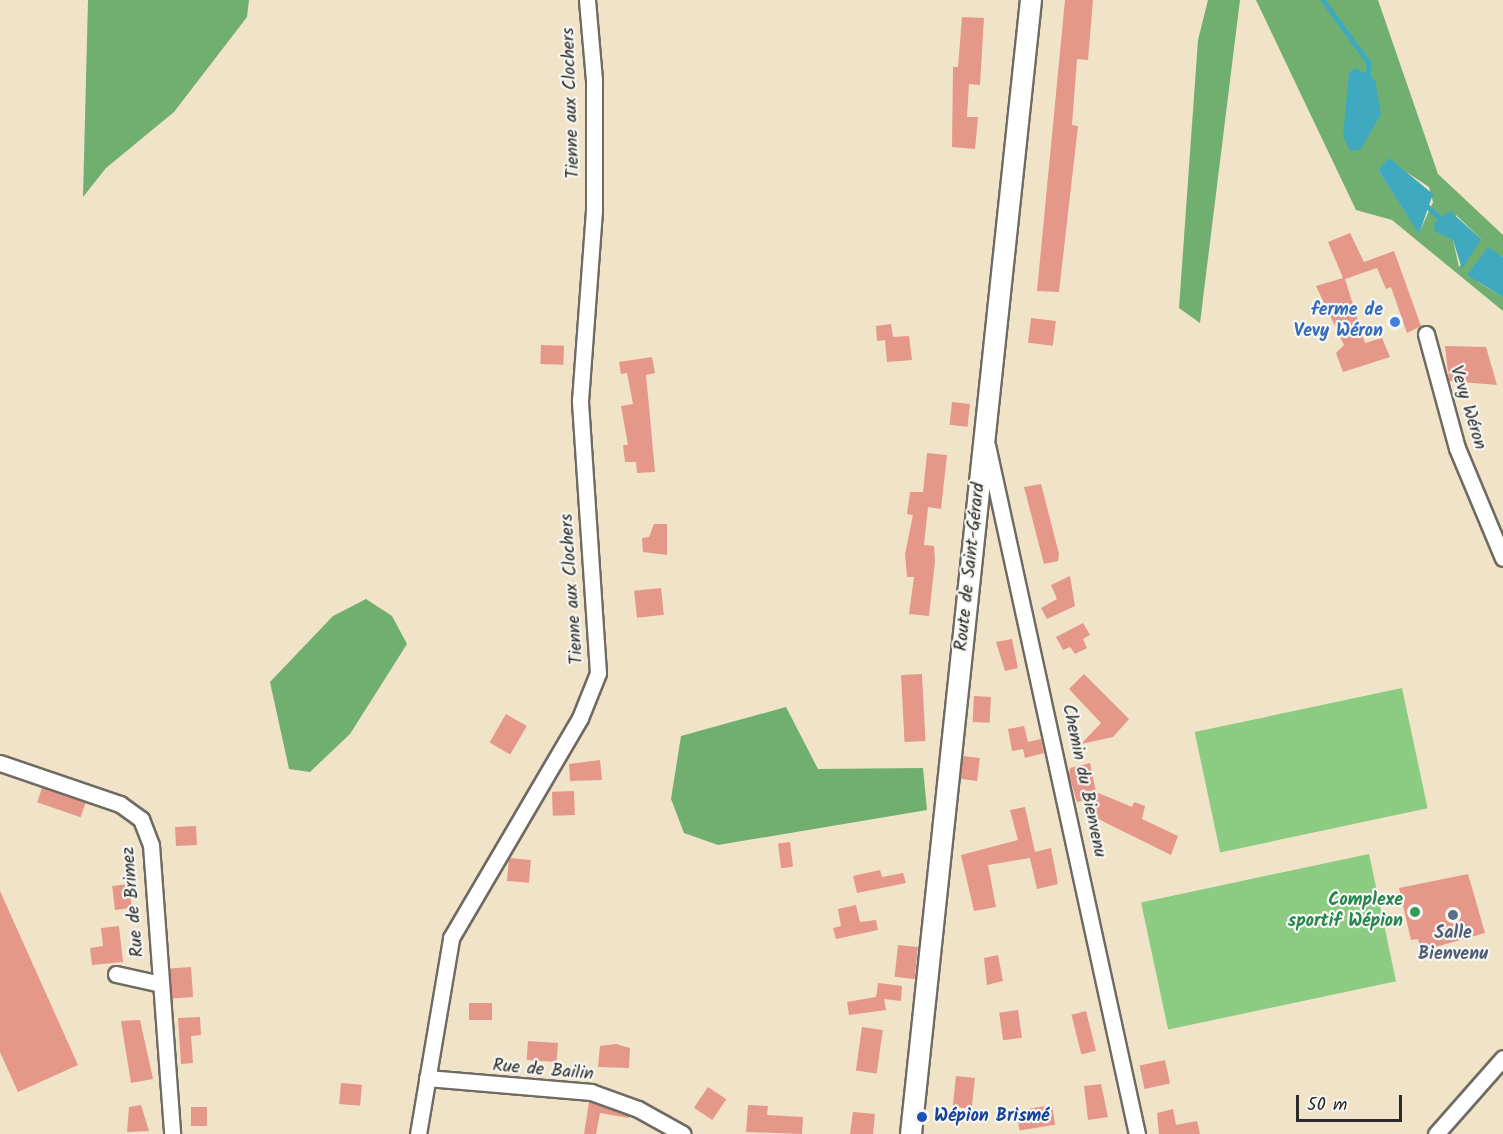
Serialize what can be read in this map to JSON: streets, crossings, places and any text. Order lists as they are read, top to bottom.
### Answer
{
  "streets": {
    "main road": ["Route de Saint-Gérard"],
    "street": [
      "Tienne aux Clochers",
      "Vevy Wéron",
      "Chemin du Bienvenu",
      "Rue de Brimez",
      "Rue de Bailin"
    ]
  },
  "crossings": [
    ["Tienne aux Clochers", "Rue de Bailin"],
    ["Route de Saint-Gérard", "Chemin du Bienvenu"]
  ],
  "places": [
    "ferme de Vevy Wéron",
    "Complexe sportif Wépion",
    "Salle Bienvenu",
    "Wépion Brismé"
  ],
  "scale_bar": "50 m"
}
